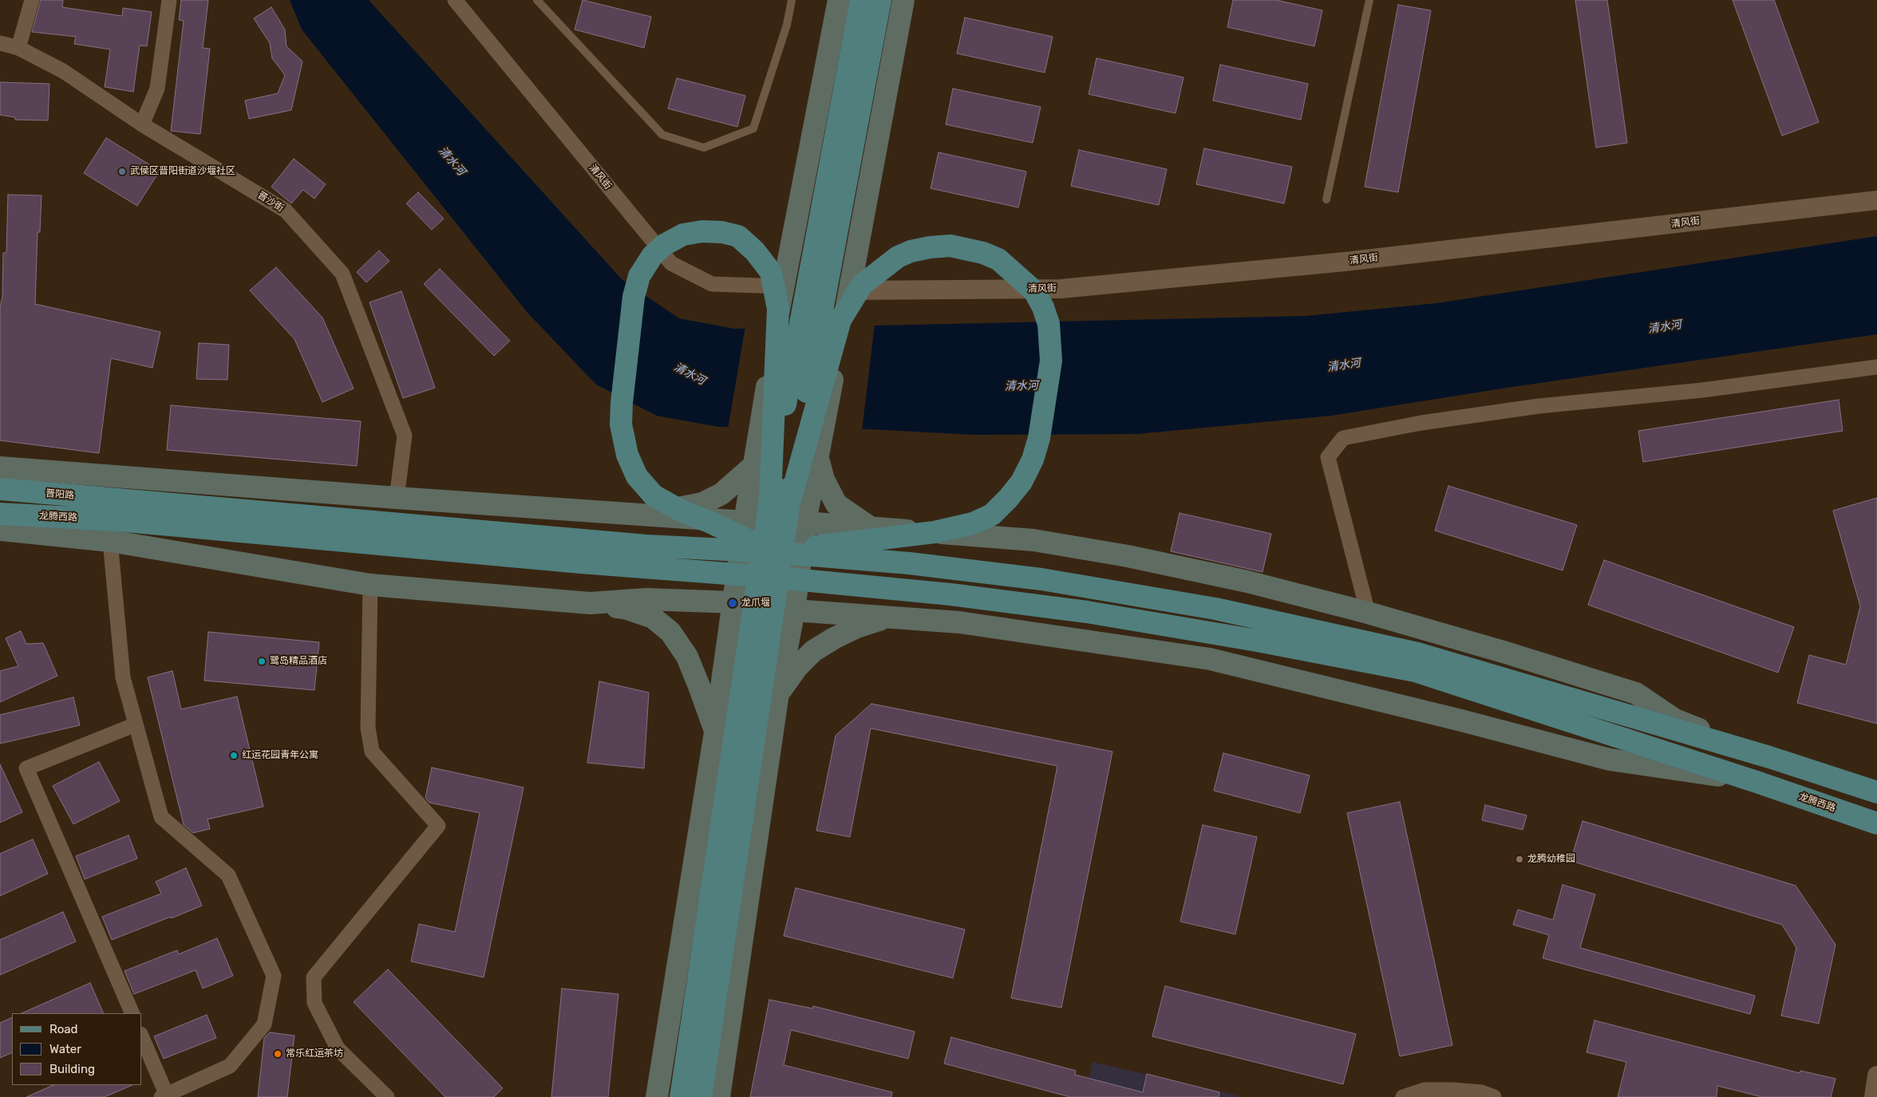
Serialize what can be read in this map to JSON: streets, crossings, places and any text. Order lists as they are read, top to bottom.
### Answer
{
  "streets": {
    "main road": ["晋阳路", "龙腾西路"],
    "street": ["清风街", "晋沙街"]
  },
  "crossings": [
    ["晋阳路", "龙腾西路"]
  ],
  "water": ["清水河"],
  "places": [
    "武侯区晋阳街道沙堰社区",
    "龙爪堰",
    "鹭岛精品酒店",
    "红运花园青年公寓",
    "龙腾幼稚园",
    "常乐红运茶坊"
  ],
  "legend": ["Road", "Water", "Building"]
}
